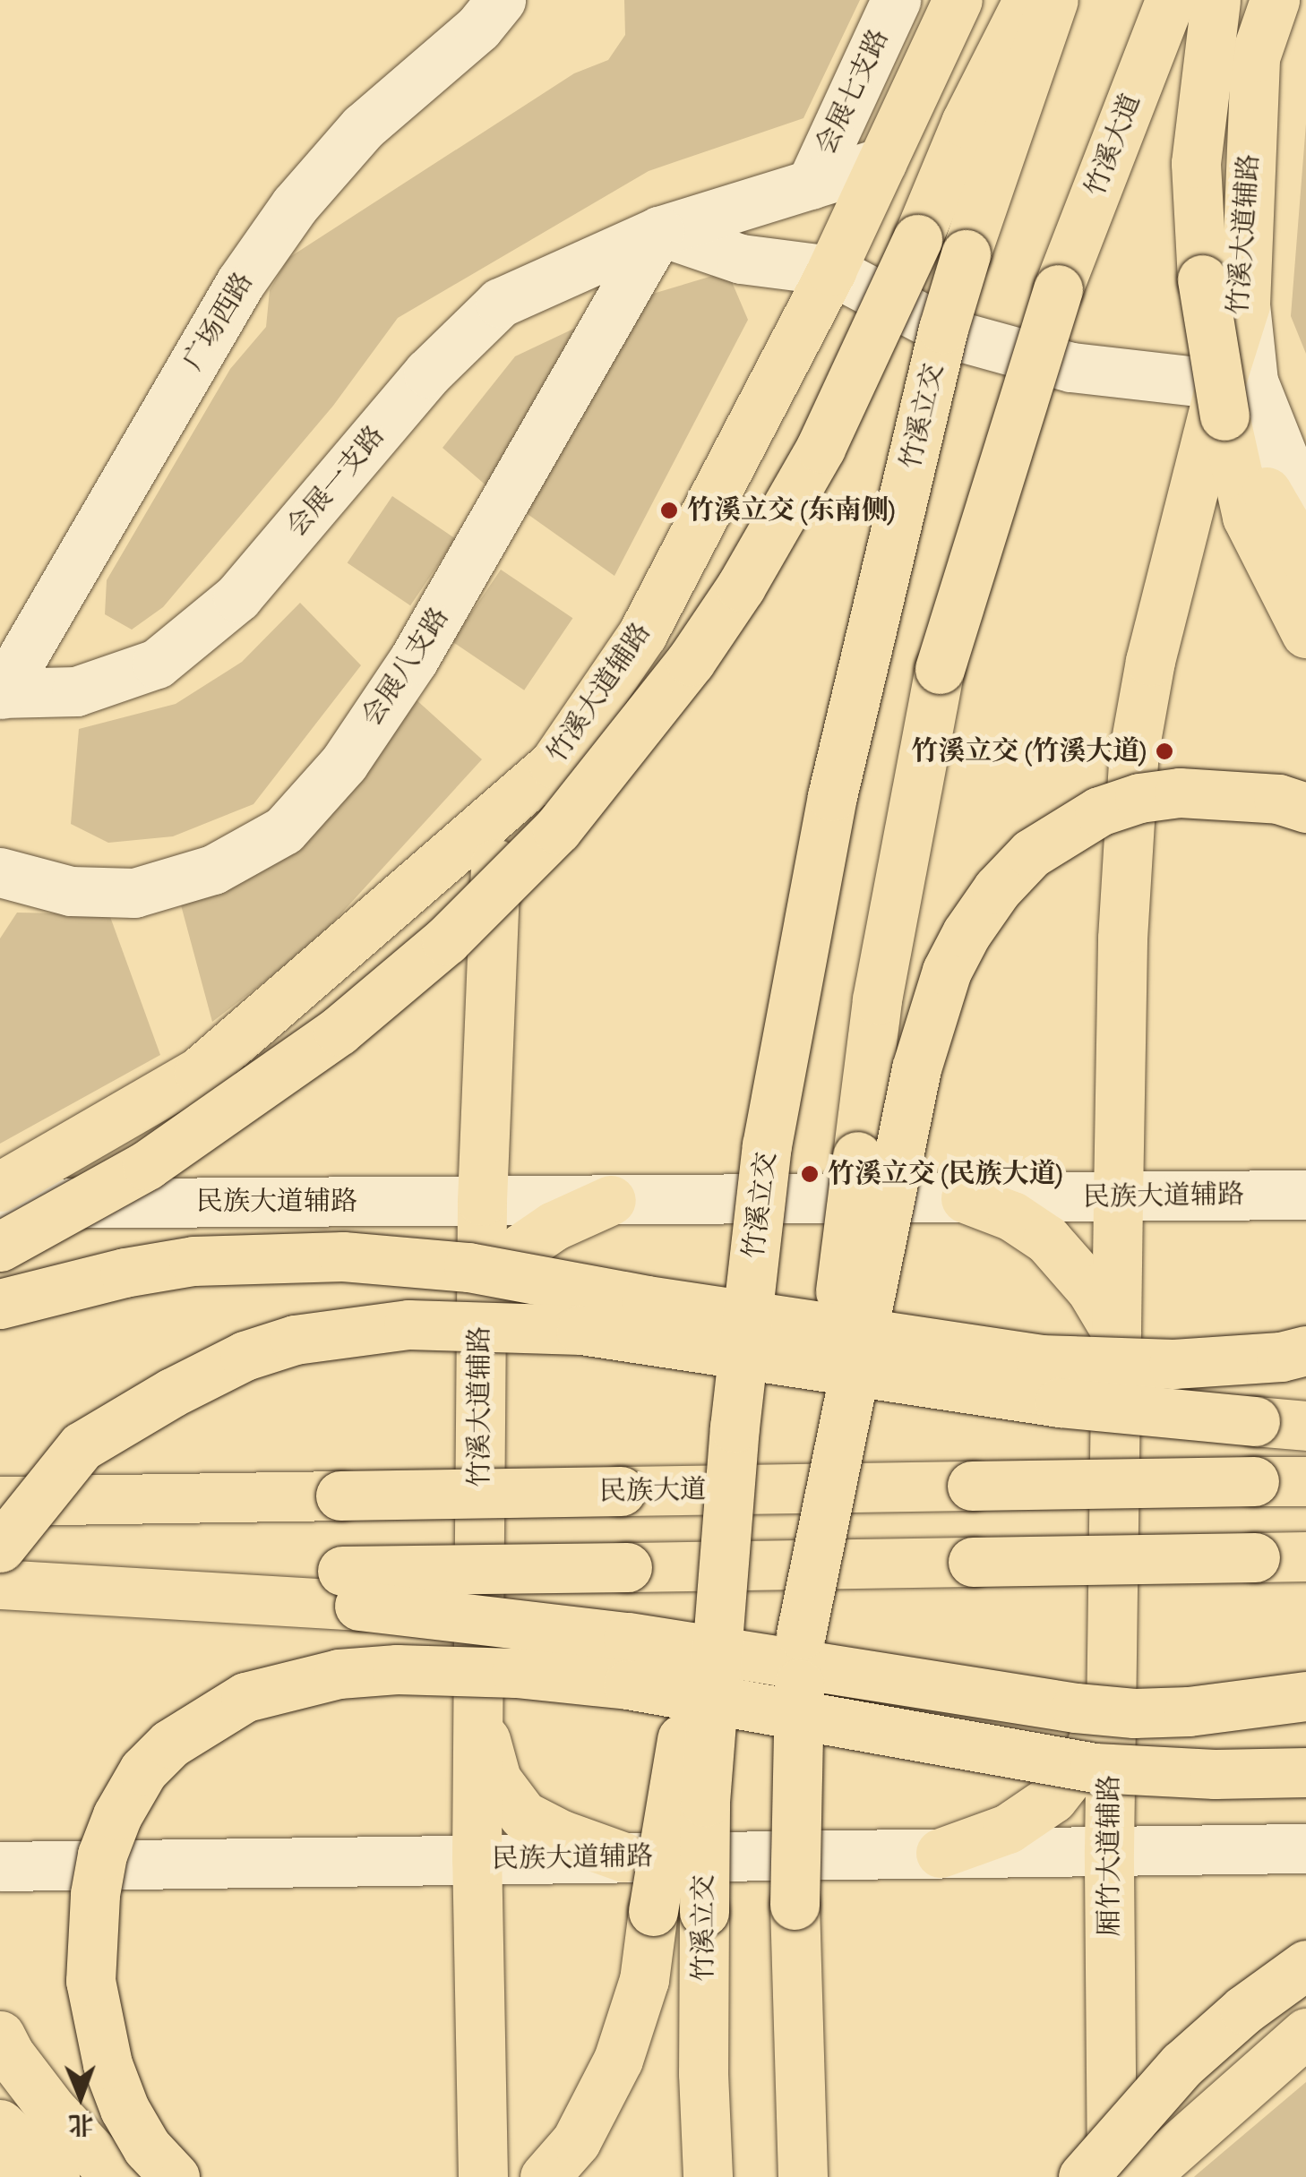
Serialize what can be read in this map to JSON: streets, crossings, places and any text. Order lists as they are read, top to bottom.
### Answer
{
  "streets": {
    "main road": [
      "竹溪大道",
      "竹溪大道辅路",
      "竹溪立交",
      "民族大道",
      "厢竹大道辅路"
    ],
    "street": [
      "会展七支路",
      "广场西路",
      "会展一支路",
      "会展八支路",
      "民族大道辅路"
    ]
  },
  "crossings": [
    ["会展七支路", "会展一支路"],
    ["竹溪大道辅路", "会展一支路"],
    ["竹溪大道辅路", "民族大道辅路"],
    ["竹溪大道辅路", "厢竹大道辅路"],
    ["广场西路", "会展一支路"],
    ["会展一支路", "会展八支路"],
    ["民族大道辅路", "厢竹大道辅路"]
  ],
  "places": ["竹溪立交 (东南侧)", "竹溪立交 (竹溪大道)", "竹溪立交 (民族大道)"],
  "north": "bottom"
}
